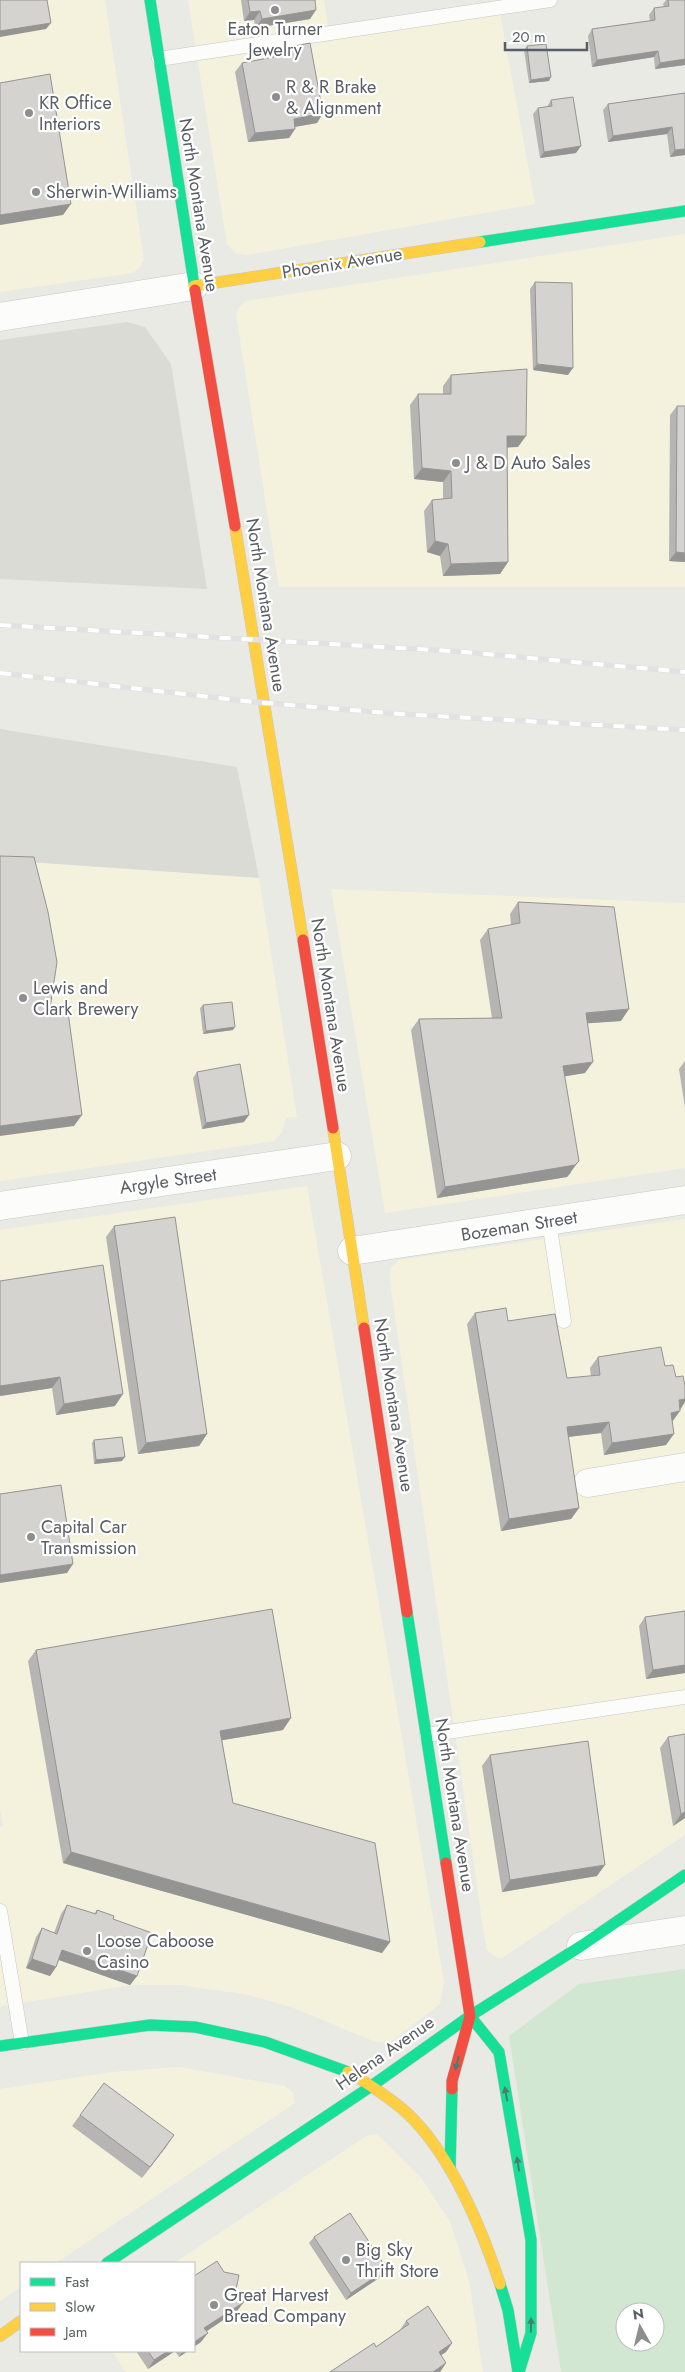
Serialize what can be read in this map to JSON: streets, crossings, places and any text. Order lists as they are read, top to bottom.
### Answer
{
  "streets": {
    "main road": ["North Montana Avenue", "Phoenix Avenue", "Helena Avenue"],
    "street": ["Argyle Street", "Bozeman Street"]
  },
  "crossings": [
    ["North Montana Avenue", "Phoenix Avenue"],
    ["North Montana Avenue", "Argyle Street"],
    ["North Montana Avenue", "Bozeman Street"],
    ["North Montana Avenue", "Helena Avenue"]
  ],
  "places": [
    "Eaton Turner Jewelry",
    "R & R Brake & Alignment",
    "KR Office Interiors",
    "Sherwin-Williams",
    "J & D Auto Sales",
    "Lewis and Clark Brewery",
    "Capital Car Transmission",
    "Loose Caboose Casino",
    "Big Sky Thrift Store",
    "Great Harvest Bread Company"
  ],
  "legend": ["Fast", "Slow", "Jam"],
  "scale_bar": "20 m",
  "north": "top"
}
